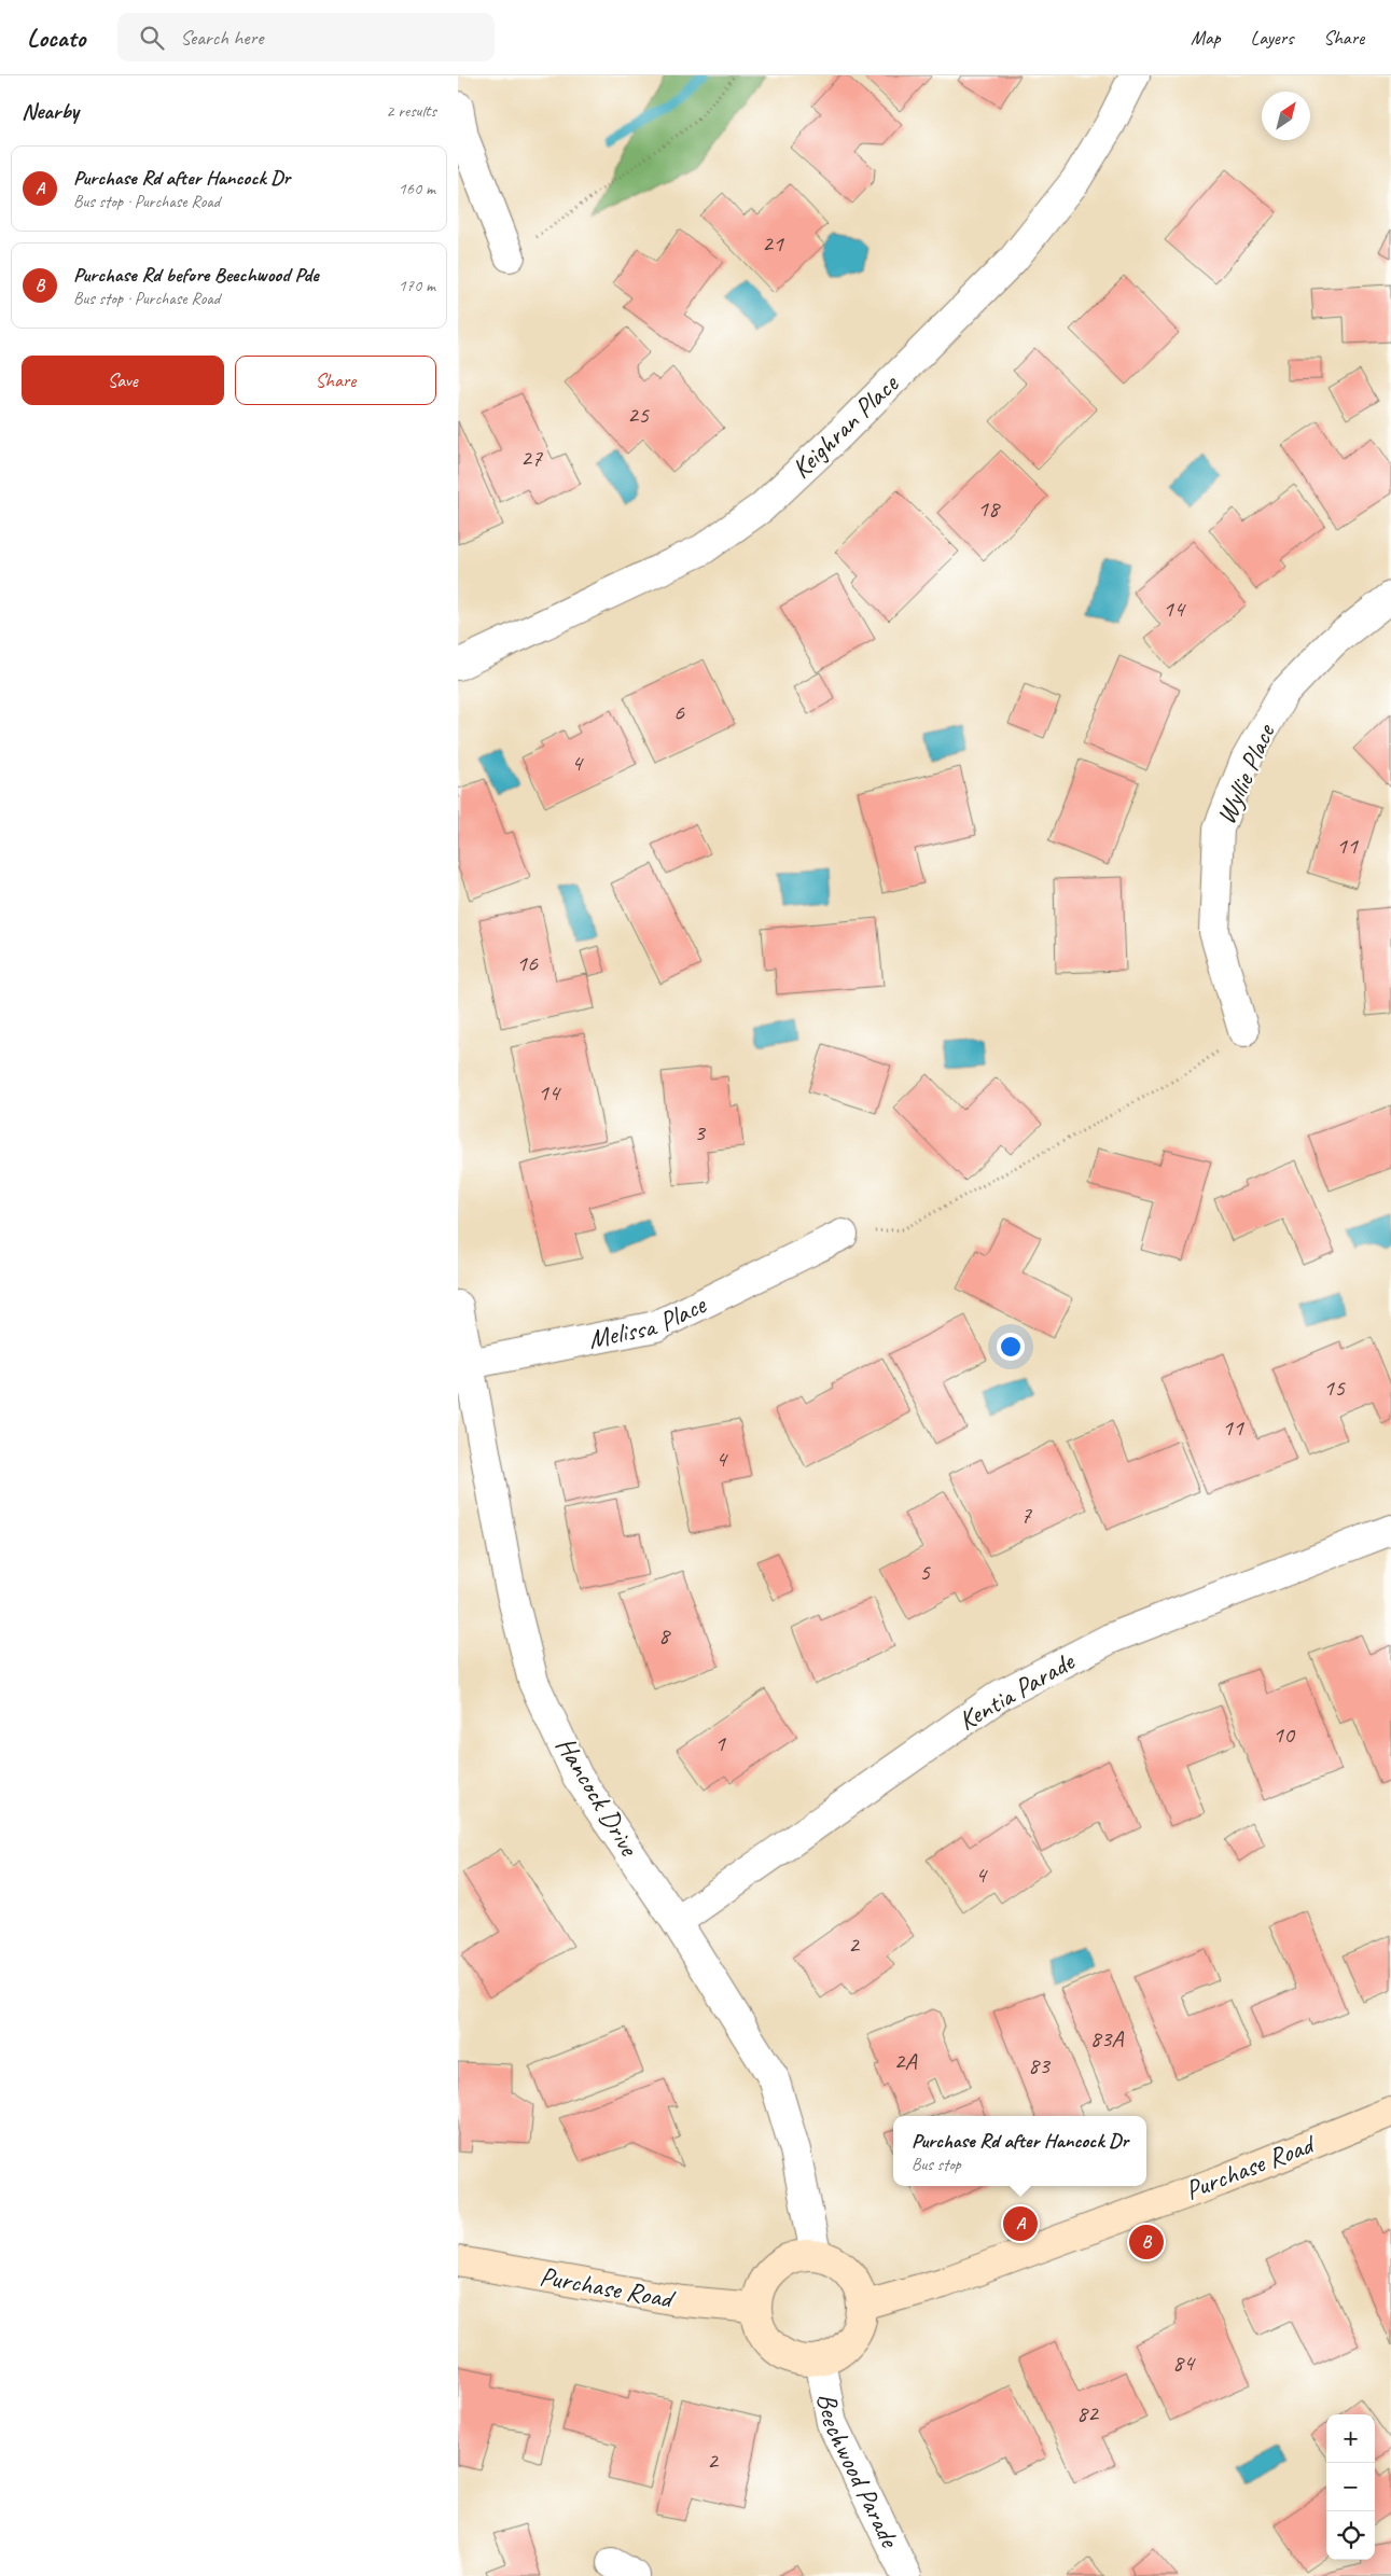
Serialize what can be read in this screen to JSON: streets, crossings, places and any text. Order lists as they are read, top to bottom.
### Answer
{
  "streets": {
    "main road": ["Purchase Road"],
    "street": [
      "Keighran Place",
      "Wyllie Place",
      "Melissa Place",
      "Kentia Parade",
      "Hancock Drive",
      "Beechwood Parade"
    ]
  },
  "crossings": [
    ["Melissa Place", "Hancock Drive"],
    ["Kentia Parade", "Hancock Drive"],
    ["Hancock Drive", "Purchase Road"],
    ["Hancock Drive", "Beechwood Parade"],
    ["Purchase Road", "Beechwood Parade"]
  ],
  "house_numbers": [
    "21",
    "25",
    "27",
    "18",
    "14",
    "6",
    "4",
    "11",
    "16",
    "14",
    "3",
    "15",
    "11",
    "4",
    "7",
    "5",
    "8",
    "10",
    "1",
    "4",
    "2",
    "83A",
    "2A",
    "83",
    "84",
    "82",
    "2"
  ],
  "north": "top right",
  "page": {
    "header": "Locato",
    "search": "Search here",
    "nav": ["Map", "Layers", "Share"],
    "heading": ["Nearby", "2 results"],
    "list": [
      {
        "mark": "A",
        "name": "Purchase Rd after Hancock Dr",
        "note": "Bus stop · Purchase Road",
        "value": "160 m"
      },
      {
        "mark": "B",
        "name": "Purchase Rd before Beechwood Pde",
        "note": "Bus stop · Purchase Road",
        "value": "170 m"
      }
    ],
    "buttons": ["Save", "Share"],
    "popup": ["Purchase Rd after Hancock Dr", "Bus stop"],
    "pins": ["A", "B"],
    "map_buttons": ["+", "−"]
  }
}
